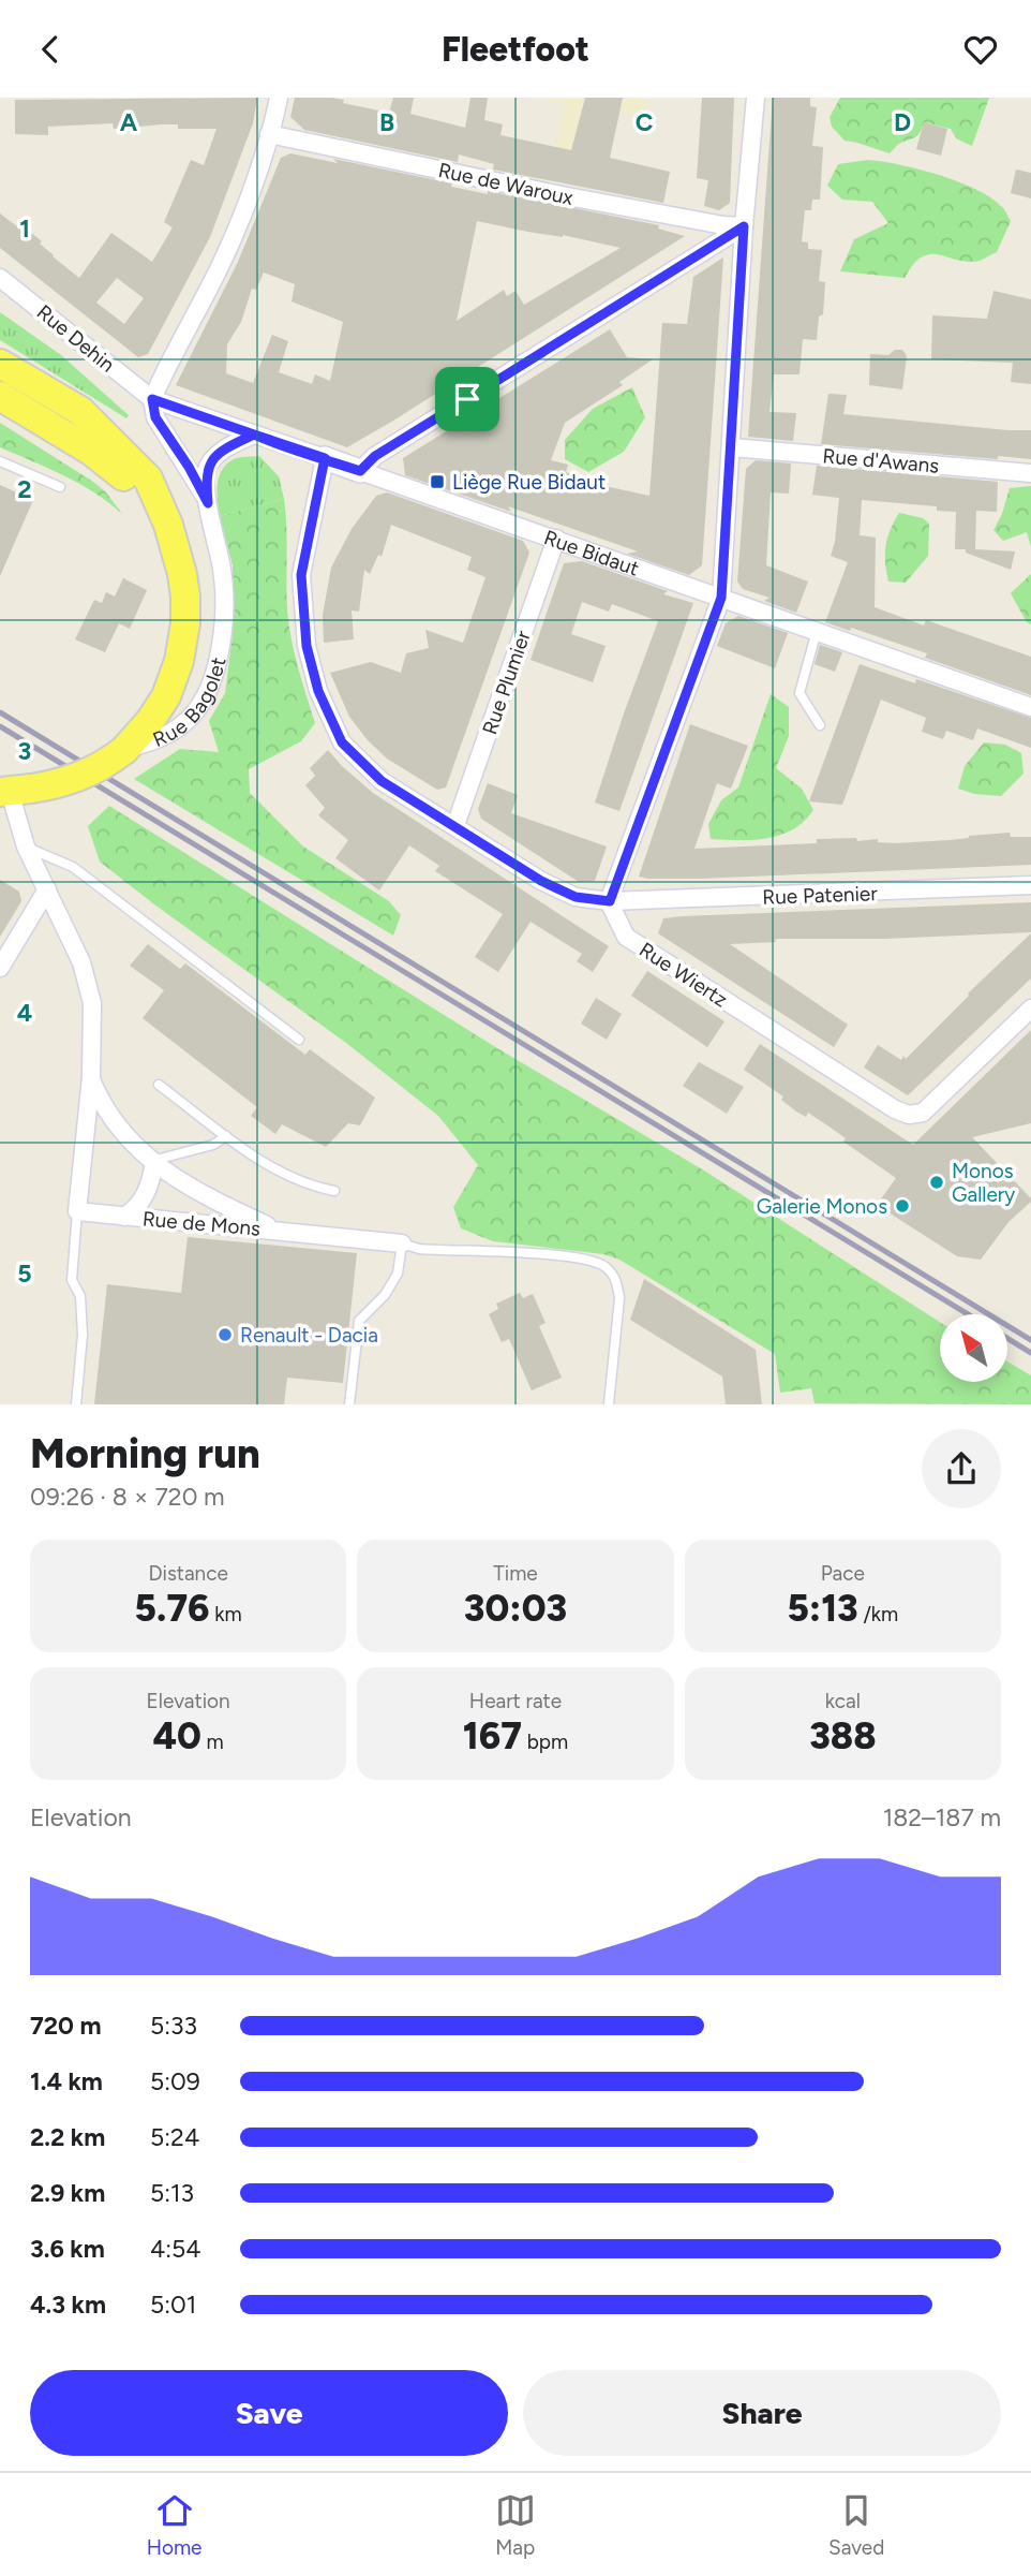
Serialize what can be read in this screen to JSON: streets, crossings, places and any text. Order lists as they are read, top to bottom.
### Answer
{
  "streets": {
    "main road": ["Rue Bagolet"],
    "street": [
      "Rue de Waroux",
      "Rue Dehin",
      "Rue d'Awans",
      "Rue Bidaut",
      "Rue Plumier",
      "Rue Patenier",
      "Rue Wiertz",
      "Rue de Mons"
    ]
  },
  "crossings": [
    ["Rue Dehin", "Rue Bidaut"],
    ["Rue Dehin", "Rue Bagolet"],
    ["Rue Bidaut", "Rue Plumier"],
    ["Rue Bidaut", "Rue Bagolet"],
    ["Rue Bagolet", "Rue de Mons"],
    ["Rue Patenier", "Rue Wiertz"]
  ],
  "places": {
    "transit": ["Liège Rue Bidaut"],
    "other": ["Monos Gallery", "Galerie Monos", "Renault - Dacia"]
  },
  "north": "top left",
  "page": {
    "header": "Fleetfoot",
    "heading": ["Morning run", "09:26 · 8 × 720 m"],
    "stats": [
      ["Distance", "5.76 km"],
      ["Time", "30:03"],
      ["Pace", "5:13 /km"],
      ["Elevation", "40 m"],
      ["Heart rate", "167 bpm"],
      ["kcal", "388"]
    ],
    "chart": ["Elevation", "182–187 m"],
    "list": [
      {
        "name": "720 m",
        "note": "5:33"
      },
      {
        "name": "1.4 km",
        "note": "5:09"
      },
      {
        "name": "2.2 km",
        "note": "5:24"
      },
      {
        "name": "2.9 km",
        "note": "5:13"
      },
      {
        "name": "3.6 km",
        "note": "4:54"
      },
      {
        "name": "4.3 km",
        "note": "5:01"
      }
    ],
    "buttons": ["Save", "Share"],
    "tabs": ["Home", "Map", "Saved"]
  },
  "grid": {
    "columns": [
      "A",
      "B",
      "C",
      "D"
    ],
    "rows": [
      "1",
      "2",
      "3",
      "4",
      "5"
    ]
  }
}
